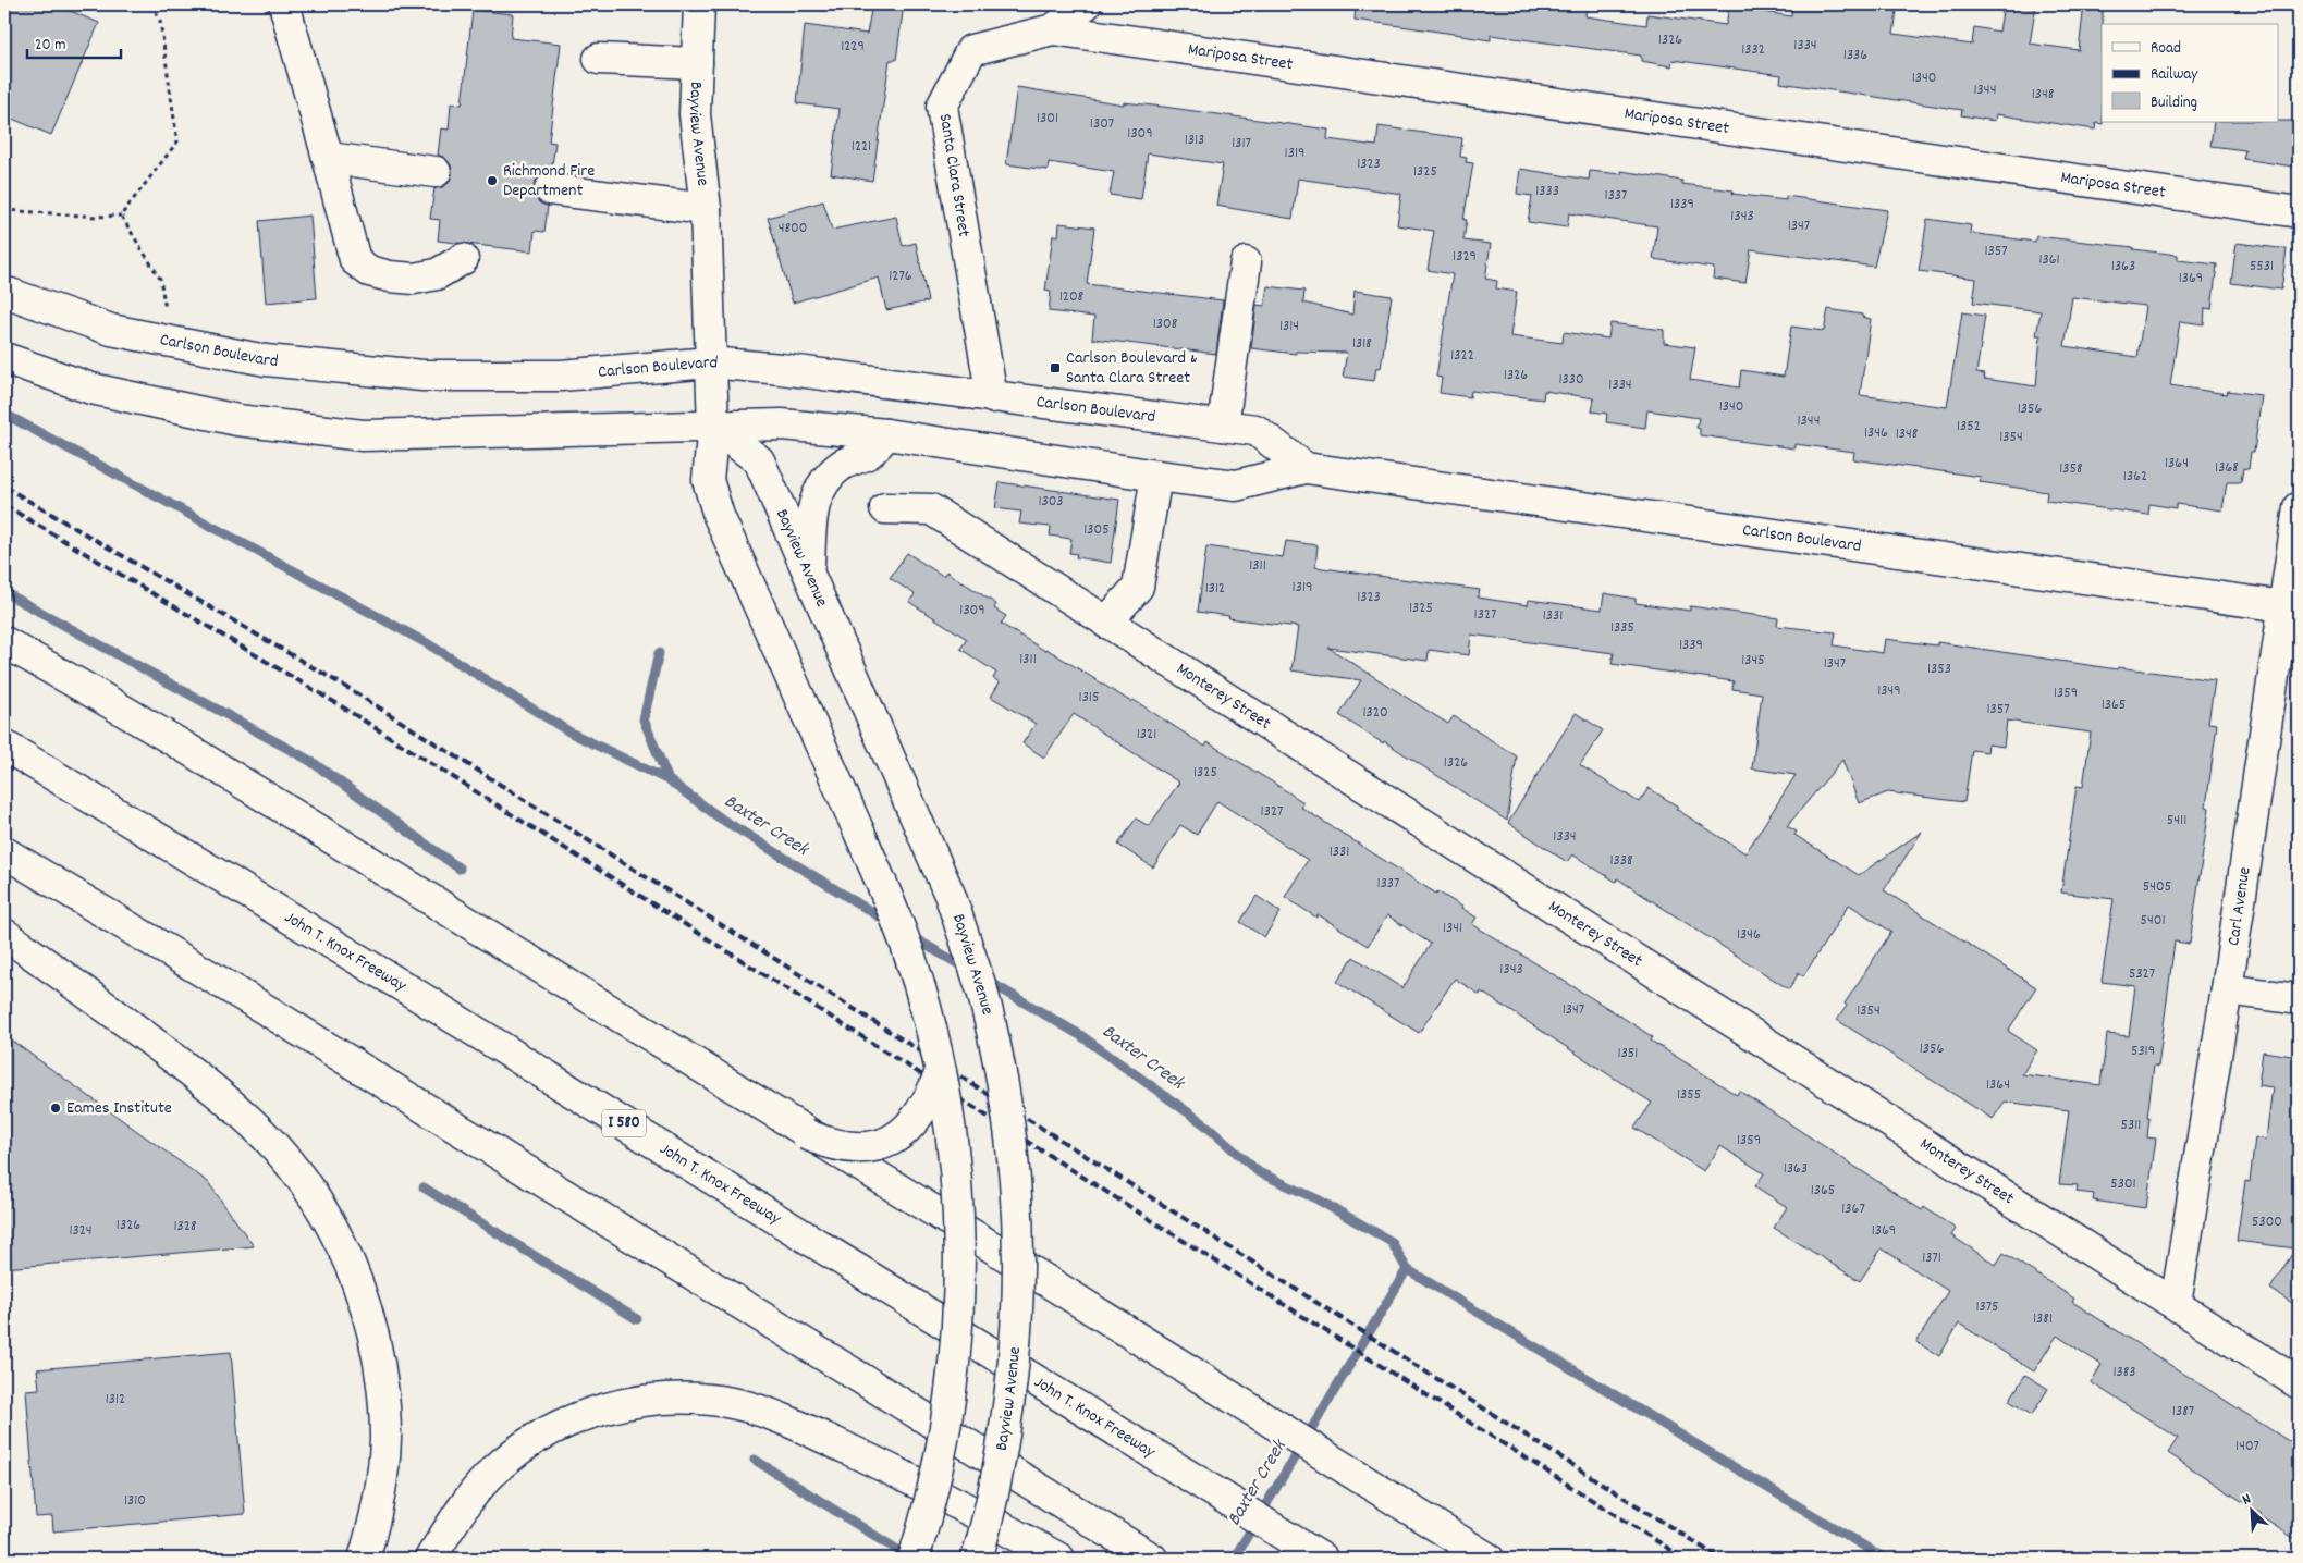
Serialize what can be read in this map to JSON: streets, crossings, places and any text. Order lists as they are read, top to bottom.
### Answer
{
  "streets": {
    "main road": [
      "Mariposa Street",
      "Bayview Avenue",
      "Santa Clara Street",
      "Carlson Boulevard",
      "Monterey Street",
      "Carl Avenue",
      "John T. Knox Freeway",
      "I 580"
    ]
  },
  "crossings": [
    ["Mariposa Street", "Santa Clara Street"],
    ["Bayview Avenue", "Carlson Boulevard"],
    ["Santa Clara Street", "Carlson Boulevard"],
    ["Carlson Boulevard", "Carl Avenue"],
    ["Monterey Street", "Carl Avenue"]
  ],
  "water": ["Baxter Creek"],
  "places": {
    "other": ["Richmond Fire Department", "Eames Institute"],
    "transit": ["Carlson Boulevard & Santa Clara Street"]
  },
  "house_numbers": [
    "1326",
    "1334",
    "1229",
    "1332",
    "1336",
    "1340",
    "1344",
    "1348",
    "1301",
    "1307",
    "1309",
    "1313",
    "1317",
    "1221",
    "1319",
    "1323",
    "1325",
    "1333",
    "1337",
    "1339",
    "1343",
    "1347",
    "4800",
    "1357",
    "1329",
    "1361",
    "1363",
    "5531",
    "1276",
    "1369",
    "1208",
    "1308",
    "1314",
    "1318",
    "1322",
    "1326",
    "1330",
    "1334",
    "1340",
    "1356",
    "1344",
    "1352",
    "1346",
    "1348",
    "1354",
    "1364",
    "1368",
    "1358",
    "1362",
    "1303",
    "1305",
    "1311",
    "1319",
    "1312",
    "1323",
    "1325",
    "1309",
    "1327",
    "1331",
    "1335",
    "1339",
    "1311",
    "1345",
    "1347",
    "1353",
    "1349",
    "1359",
    "1315",
    "1365",
    "1357",
    "1320",
    "1321",
    "1326",
    "1325",
    "1327",
    "5411",
    "1334",
    "1331",
    "1338",
    "1337",
    "5405",
    "5401",
    "1341",
    "1346",
    "1343",
    "5327",
    "1347",
    "1354",
    "1356",
    "5319",
    "1351",
    "1364",
    "1355",
    "5311",
    "1359",
    "1363",
    "5301",
    "1365",
    "1367",
    "5300",
    "1326",
    "1328",
    "1324",
    "1369",
    "1371",
    "1375",
    "1381",
    "1383",
    "1312",
    "1387",
    "1407",
    "1310"
  ],
  "legend": ["Road", "Railway", "Building"],
  "scale_bar": "20 m",
  "north": "top left"
}
